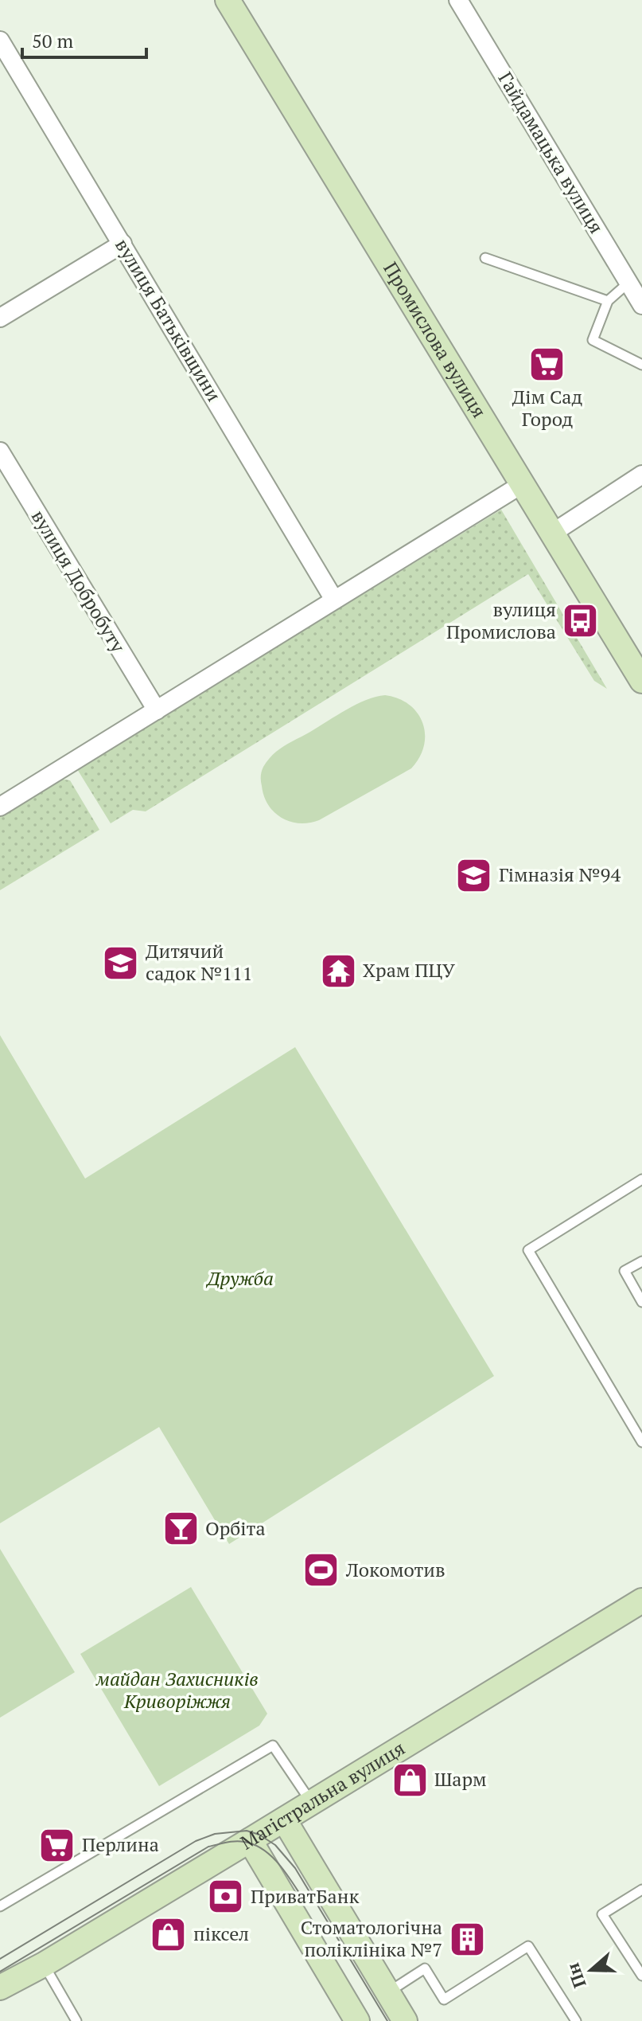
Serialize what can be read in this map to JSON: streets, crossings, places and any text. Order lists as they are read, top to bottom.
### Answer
{
  "streets": {
    "street": [
      "Гайдамацька вулиця",
      "вулиця Батьківщини",
      "Промислова вулиця",
      "вулиця Добробуту",
      "Магістральна вулиця"
    ]
  },
  "parks": ["Дружба", "майдан Захисників Криворіжжя"],
  "places": {
    "supermarket": ["Дім Сад Город", "Перлина"],
    "bus stop": ["вулиця Промислова"],
    "school or university": ["Гімназія №94", "Дитячий садок №111"],
    "temple": ["Храм ПЦУ"],
    "bar": ["Орбіта"],
    "sports": ["Локомотив"],
    "shop": ["Шарм", "піксел"],
    "bank": ["ПриватБанк"],
    "building": ["Стоматологічна поліклініка №7"]
  },
  "scale_bar": "50 m",
  "north": "left"
}
